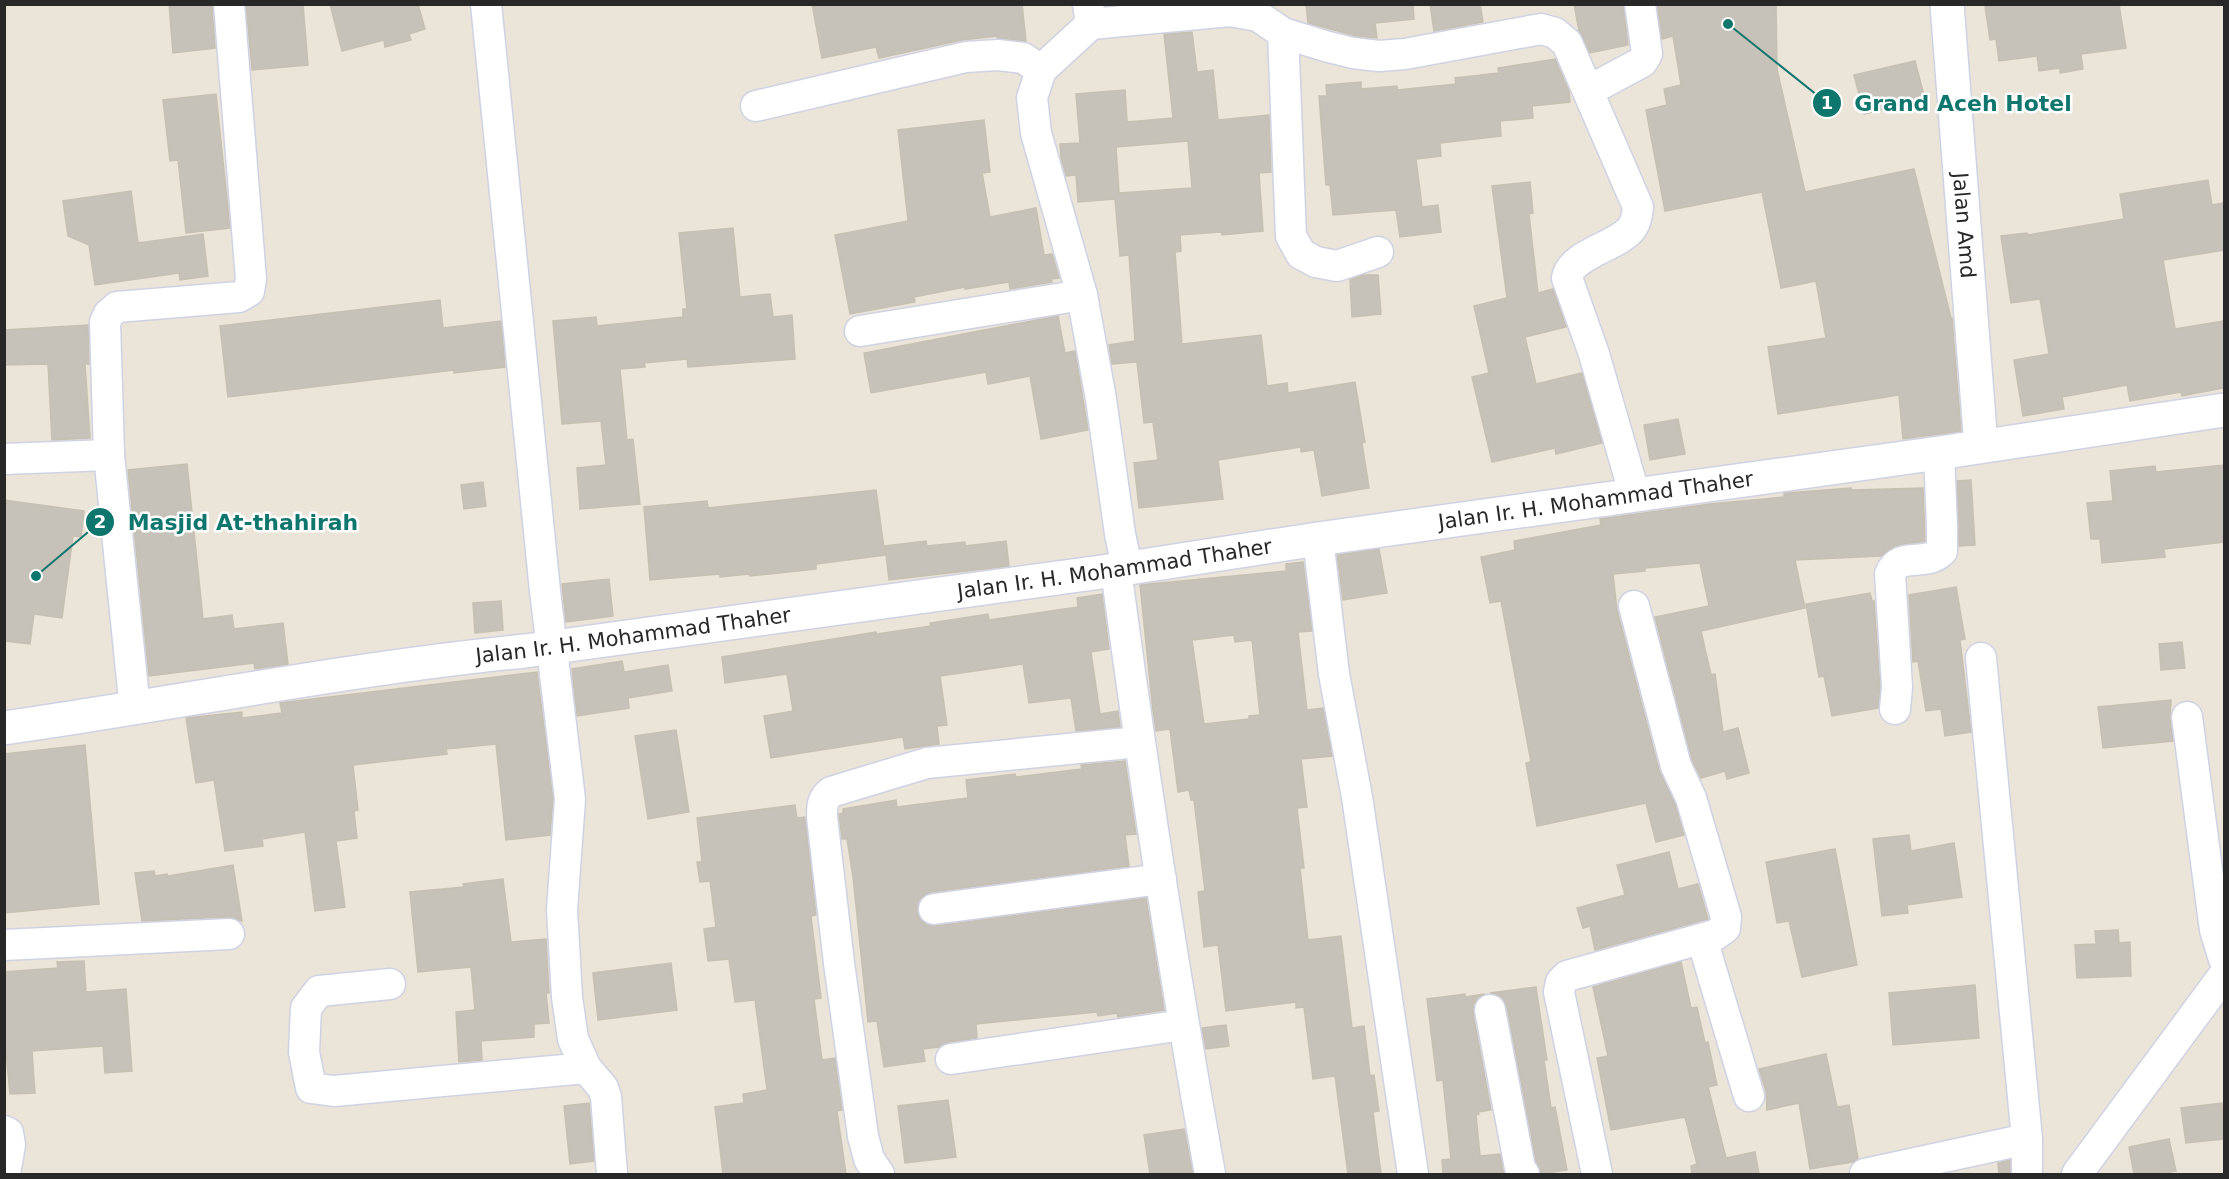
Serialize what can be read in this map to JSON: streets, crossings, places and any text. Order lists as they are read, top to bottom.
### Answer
{
  "streets": {
    "main road": ["Jalan Amd", "Jalan Ir. H. Mohammad Thaher"]
  },
  "crossings": [
    ["Jalan Amd", "Jalan Ir. H. Mohammad Thaher"]
  ],
  "places": ["Grand Aceh Hotel", "Masjid At-thahirah"]
}
